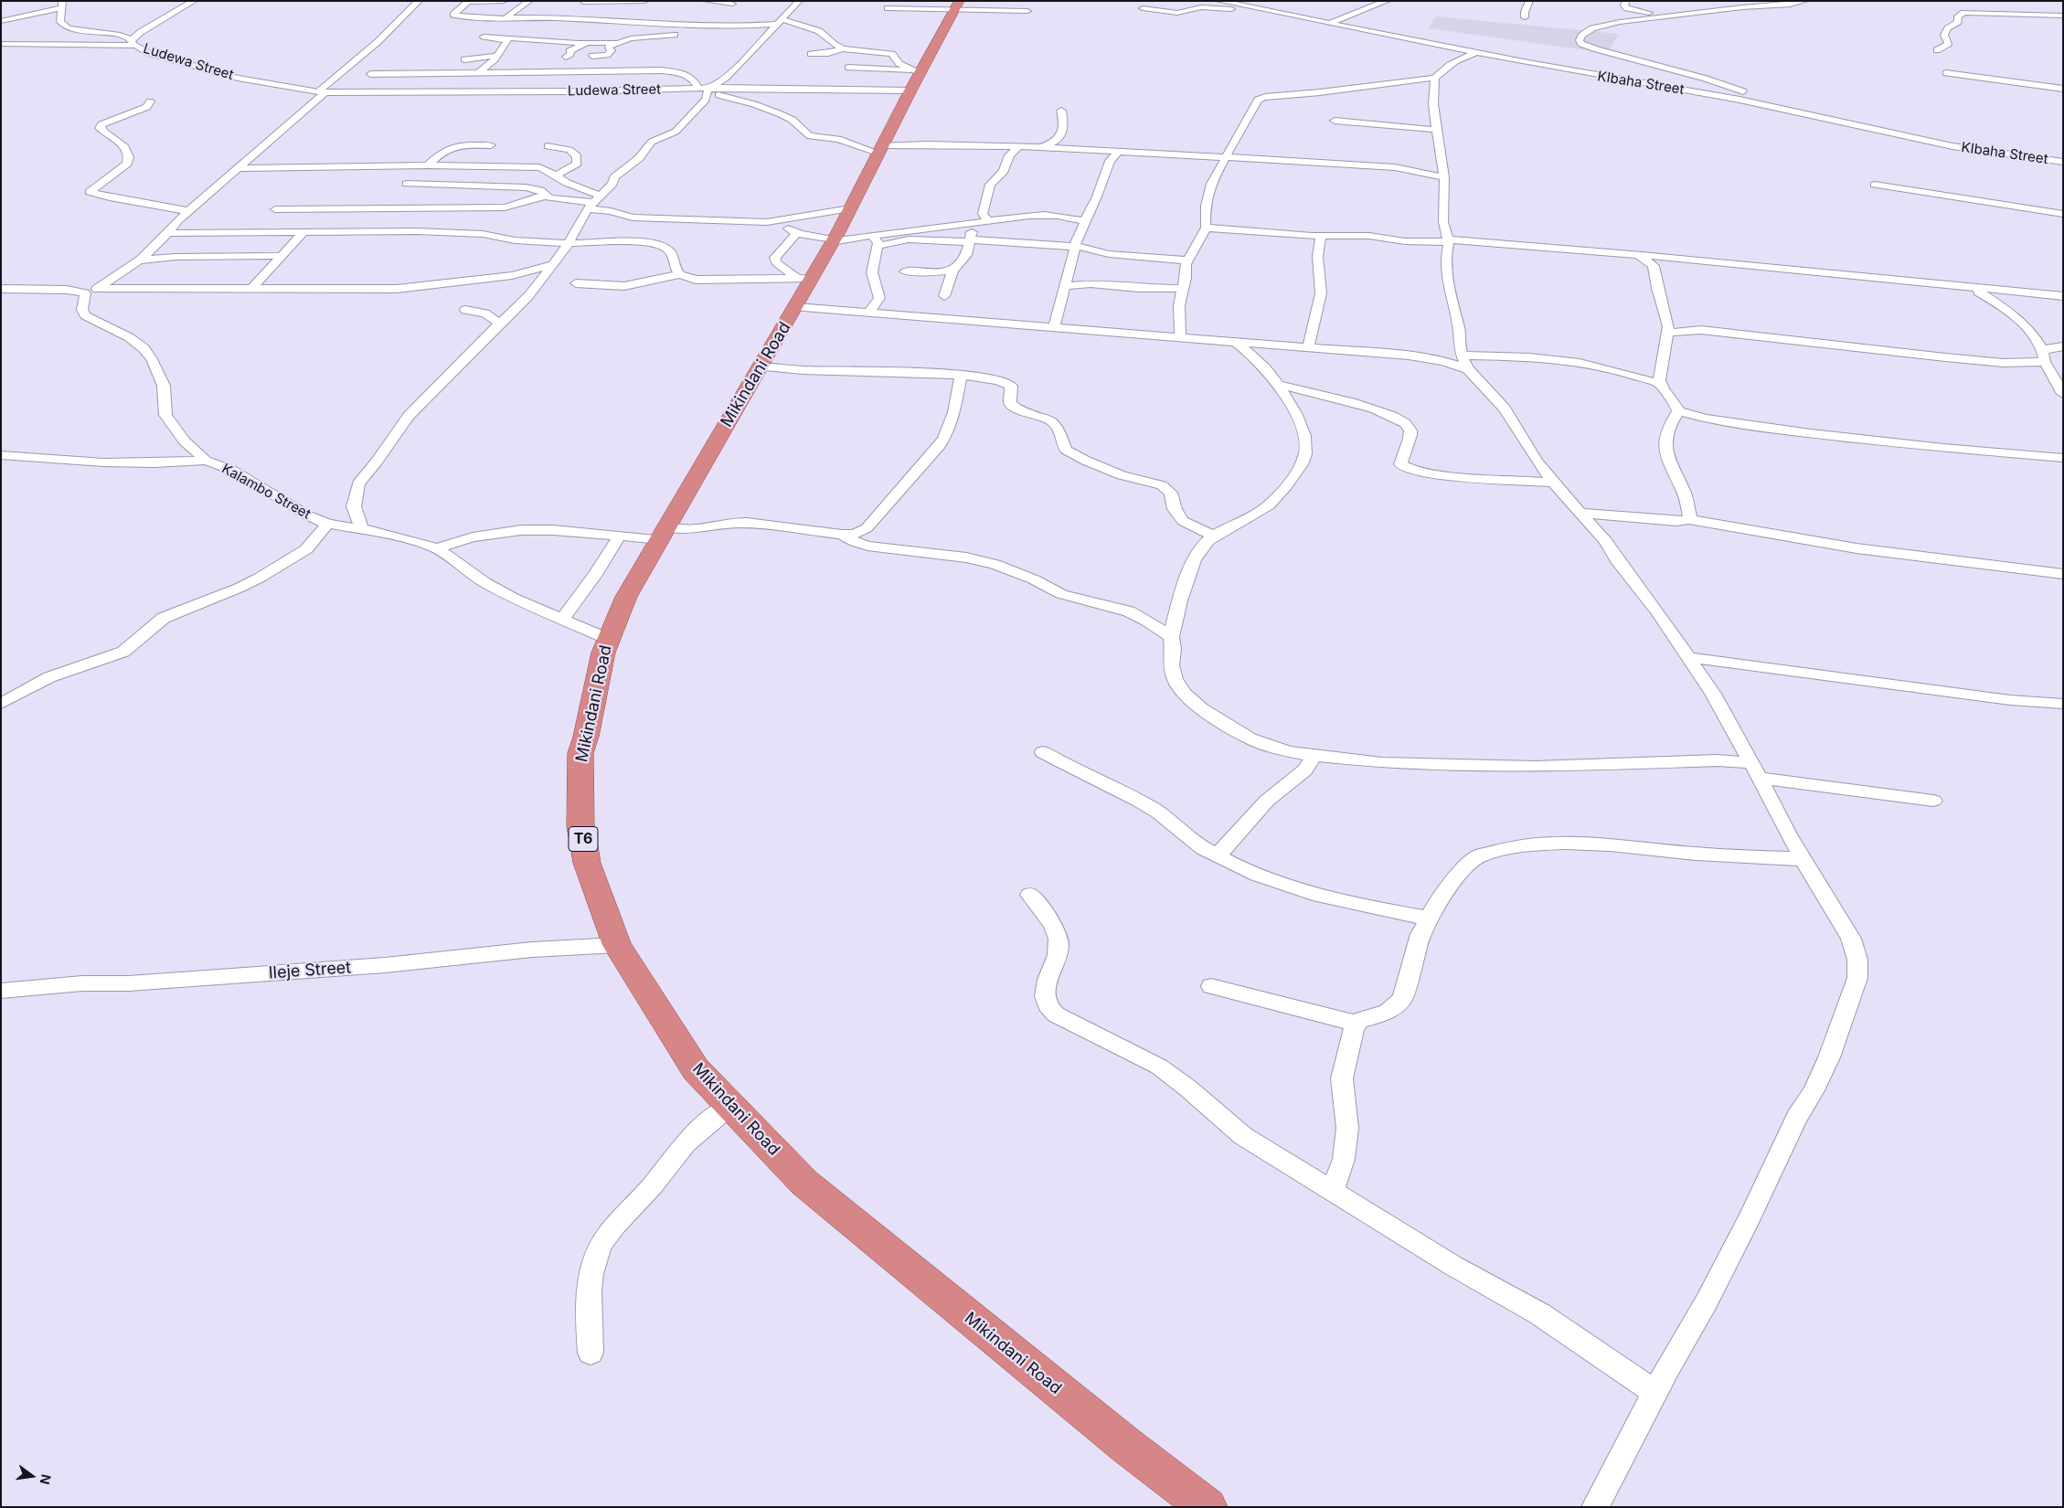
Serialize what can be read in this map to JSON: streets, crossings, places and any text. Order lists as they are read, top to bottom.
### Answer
{
  "streets": {
    "highway": ["Mikindani Road", "T6"],
    "street": [
      "Ludewa Street",
      "KIbaha Street",
      "Kalambo Street",
      "Ileje Street"
    ]
  },
  "crossings": [
    ["Ludewa Street", "Mikindani Road"],
    ["Mikindani Road", "Kalambo Street"],
    ["Mikindani Road", "Ileje Street"]
  ],
  "north": "right"
}
